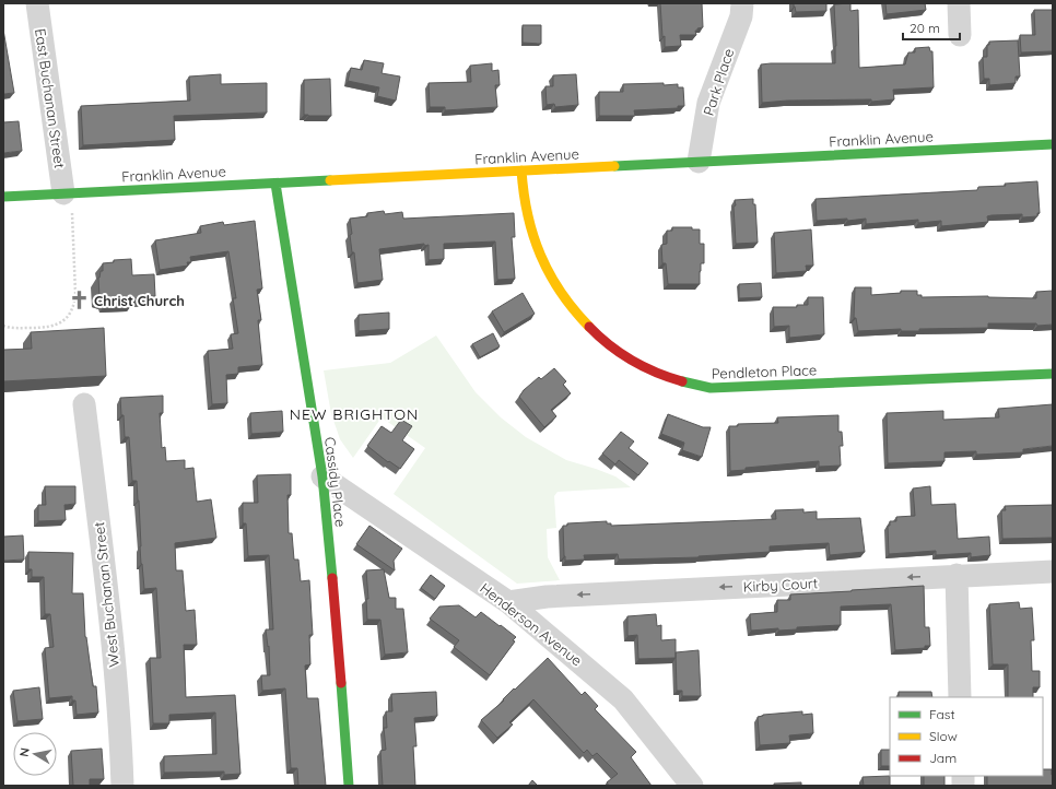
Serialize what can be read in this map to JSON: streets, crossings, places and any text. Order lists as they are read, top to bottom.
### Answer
{
  "streets": {
    "street": [
      "Park Place",
      "East Buchanan Street",
      "Franklin Avenue",
      "Pendleton Place",
      "Cassidy Place",
      "Kirby Court",
      "West Buchanan Street",
      "Henderson Avenue"
    ]
  },
  "crossings": [
    ["Park Place", "Franklin Avenue"],
    ["East Buchanan Street", "Franklin Avenue"],
    ["Franklin Avenue", "Pendleton Place"],
    ["Franklin Avenue", "Cassidy Place"],
    ["Cassidy Place", "Henderson Avenue"],
    ["Kirby Court", "Henderson Avenue"]
  ],
  "one_way": ["Kirby Court"],
  "districts": ["NEW BRIGHTON"],
  "places": {
    "church": ["Christ Church"]
  },
  "legend": ["Fast", "Slow", "Jam"],
  "scale_bar": "20 m",
  "north": "left"
}
